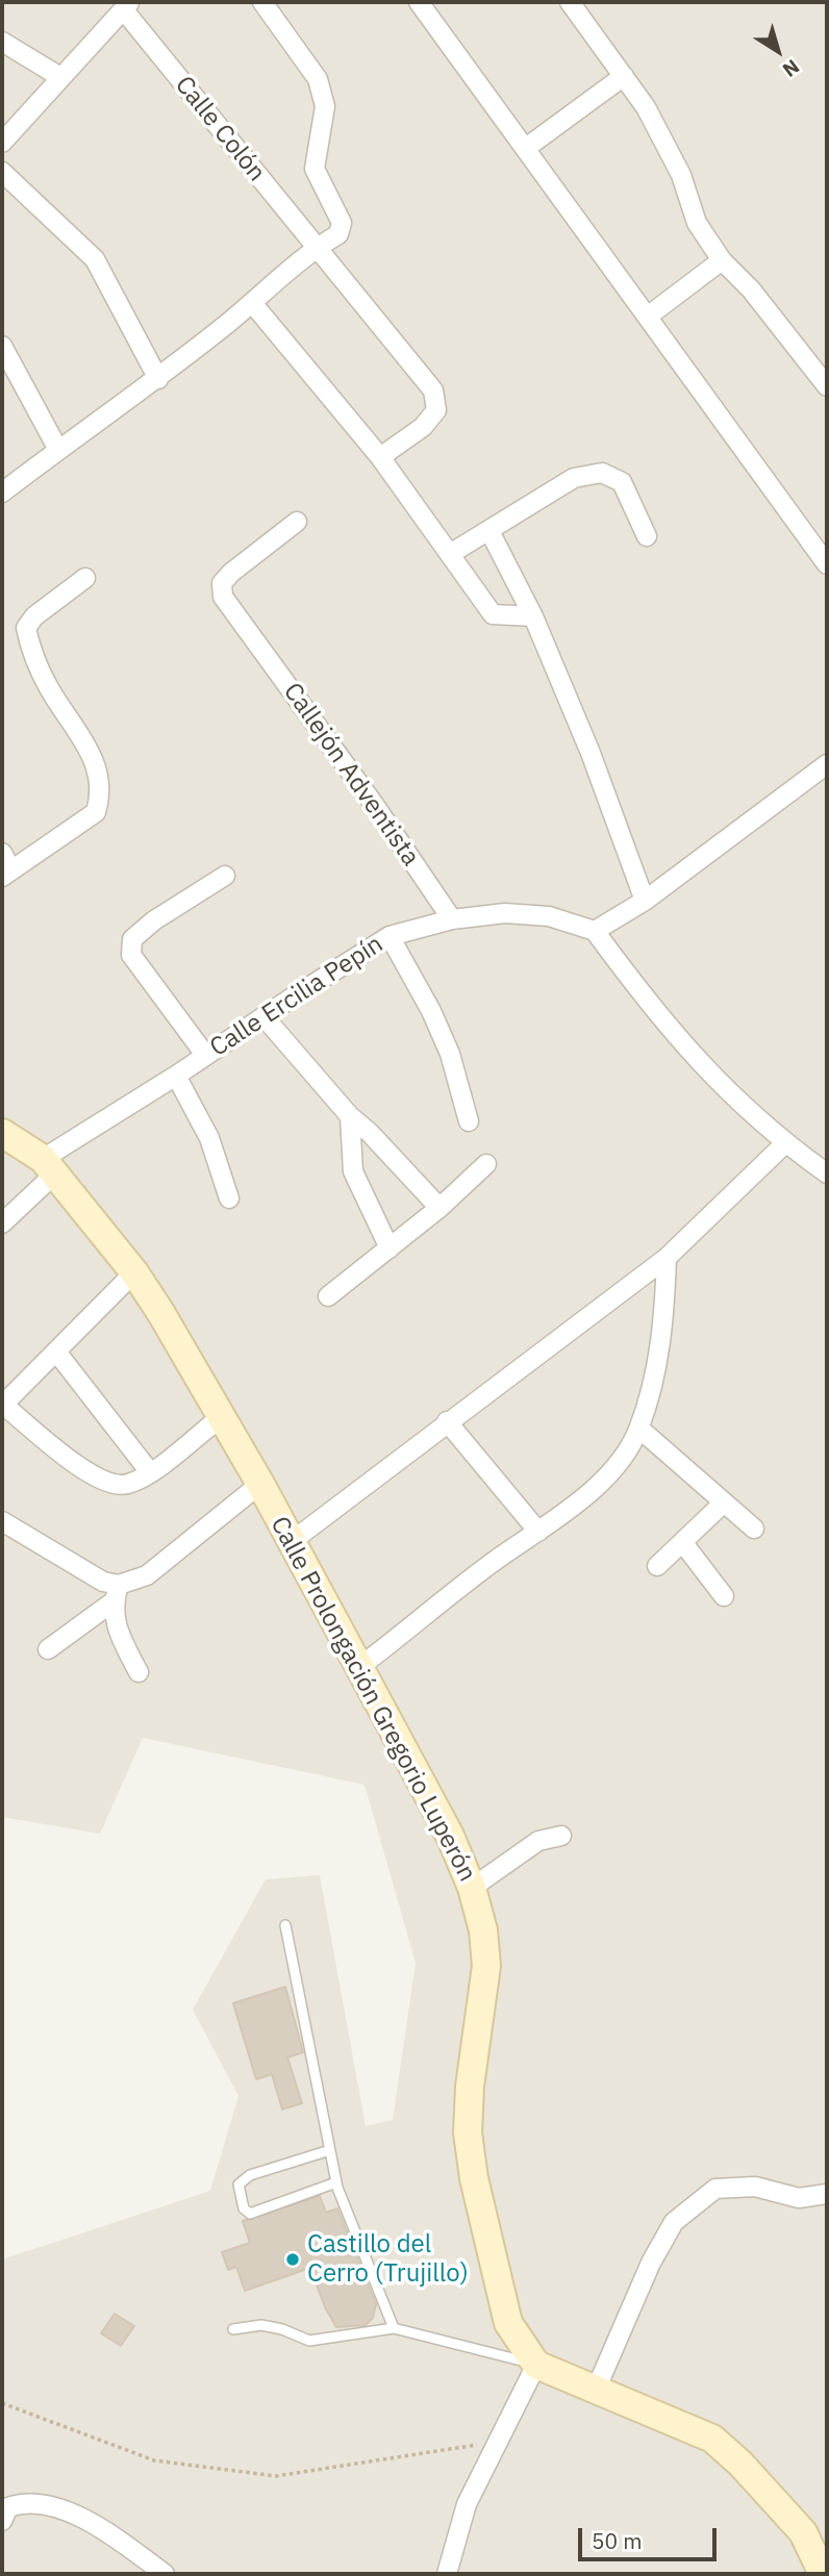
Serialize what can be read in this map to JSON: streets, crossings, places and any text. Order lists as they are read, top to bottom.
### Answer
{
  "streets": {
    "street": [
      "Calle Colón",
      "Callejón Adventista",
      "Calle Ercilia Pepín",
      "Calle Prolongación Gregorio Luperón"
    ]
  },
  "crossings": [
    ["Callejón Adventista", "Calle Ercilia Pepín"],
    ["Calle Ercilia Pepín", "Calle Prolongación Gregorio Luperón"]
  ],
  "places": ["Castillo del Cerro (Trujillo)"],
  "scale_bar": "50 m",
  "north": "bottom right"
}
